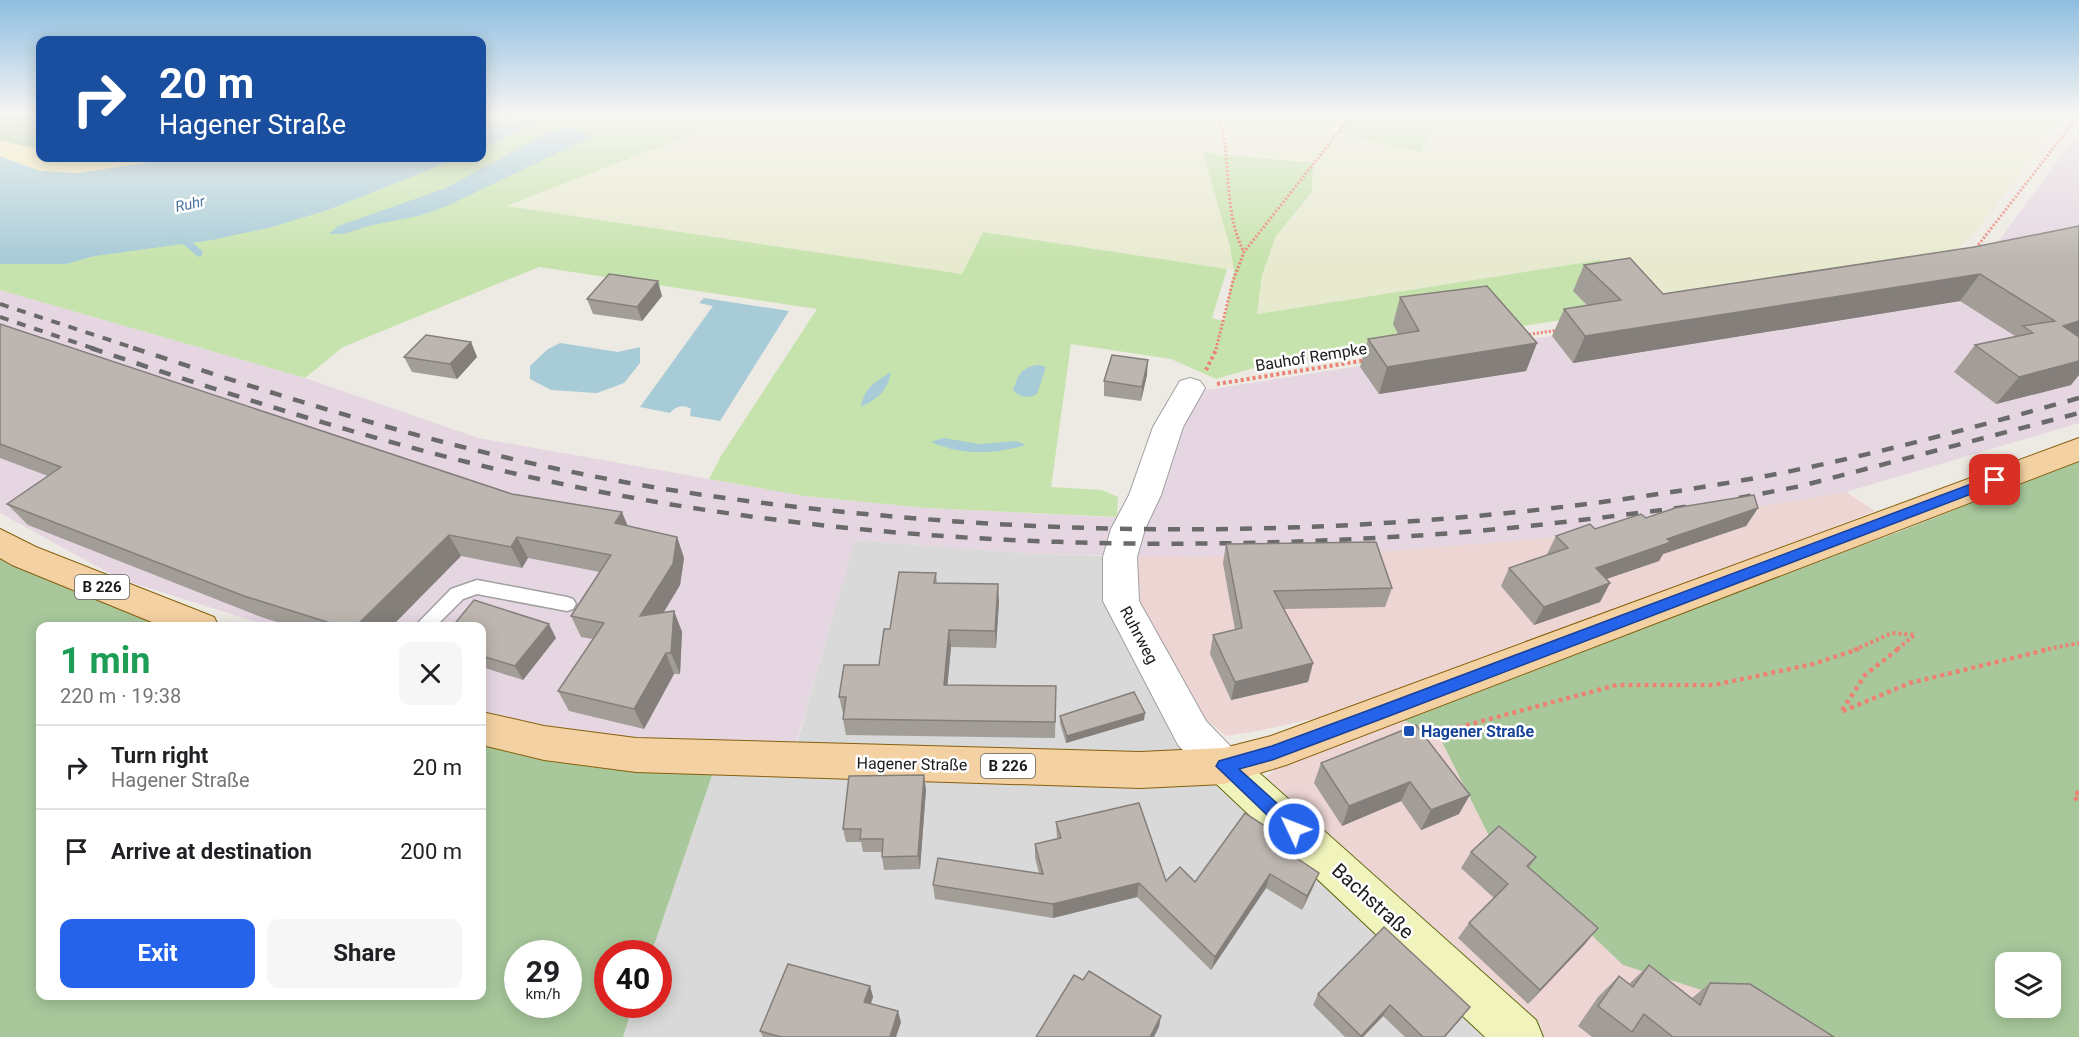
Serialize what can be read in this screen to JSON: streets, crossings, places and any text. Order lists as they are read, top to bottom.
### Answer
{
  "streets": {
    "main road": ["B 226", "Hagener Straße"],
    "street": ["Ruhrweg", "Bachstraße"],
    "path": ["Bauhof Rempke"]
  },
  "crossings": [
    ["Bauhof Rempke", "Ruhrweg"],
    ["Ruhrweg", "Hagener Straße"],
    ["Ruhrweg", "Bachstraße"],
    ["Hagener Straße", "Bachstraße"]
  ],
  "water": ["Ruhr"],
  "places": {
    "transit": ["Hagener Straße"]
  },
  "page": {
    "turn": ["20 m", "Hagener Straße"],
    "heading": ["1 min", "220 m · 19:38"],
    "list": [
      {
        "name": "Turn right",
        "note": "Hagener Straße",
        "value": "20 m"
      },
      {
        "name": "Arrive at destination",
        "value": "200 m"
      }
    ],
    "buttons": ["Exit", "Share"],
    "speed": "29 km/h",
    "limit": "40"
  }
}
